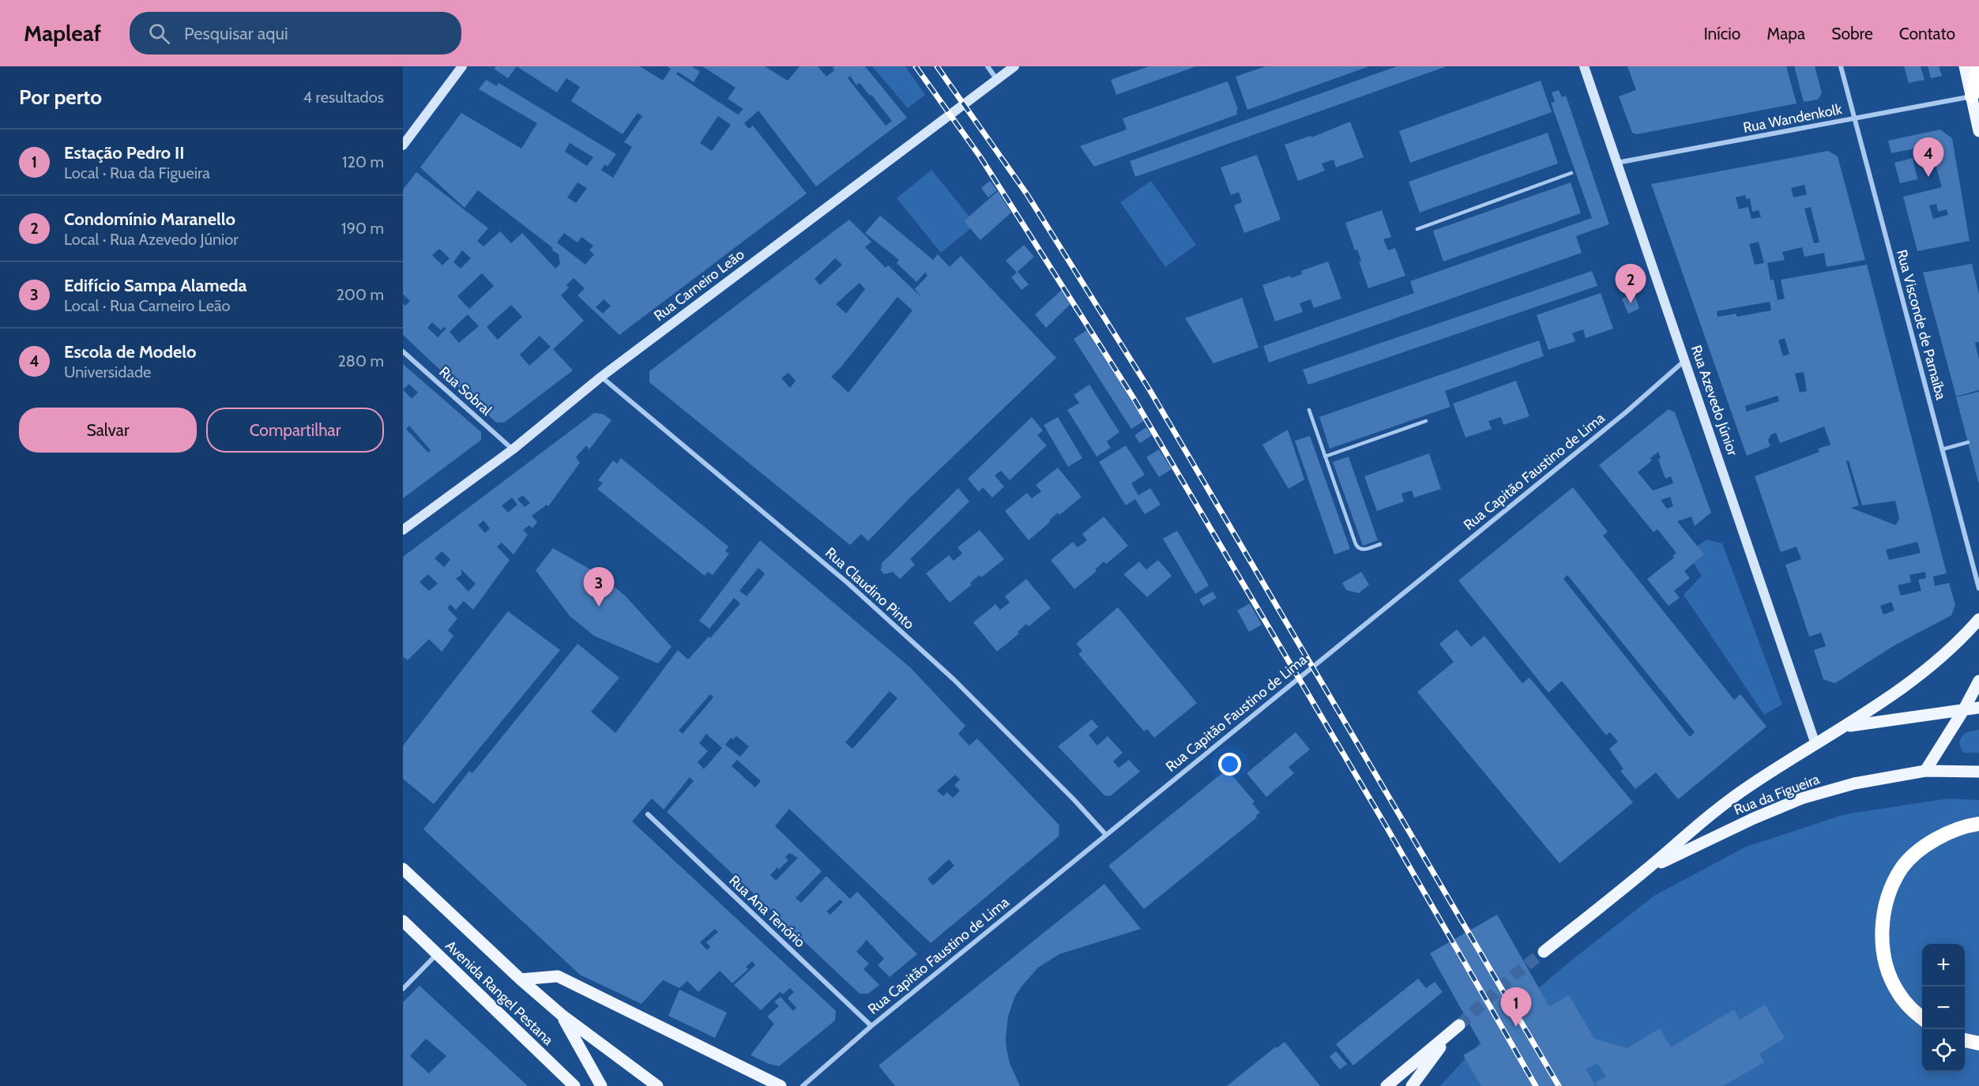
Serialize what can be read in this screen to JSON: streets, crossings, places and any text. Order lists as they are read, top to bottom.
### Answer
{
  "streets": {
    "main road": ["Rua da Figueira", "Avenida Rangel Pestana"],
    "street": [
      "Rua Wandenkolk",
      "Rua Carneiro Leão",
      "Rua Visconde de Parnaíba",
      "Rua Sobral",
      "Rua Azevedo Júnior",
      "Rua Capitão Faustino de Lima",
      "Rua Claudino Pinto",
      "Rua Ana Tenório"
    ]
  },
  "crossings": [
    ["Rua Wandenkolk", "Rua Visconde de Parnaíba"],
    ["Rua Wandenkolk", "Rua Azevedo Júnior"],
    ["Rua Carneiro Leão", "Rua Sobral"],
    ["Rua Carneiro Leão", "Rua Claudino Pinto"],
    ["Rua Azevedo Júnior", "Rua Capitão Faustino de Lima"],
    ["Rua Azevedo Júnior", "Rua da Figueira"],
    ["Rua Capitão Faustino de Lima", "Rua Claudino Pinto"],
    ["Rua Capitão Faustino de Lima", "Rua Ana Tenório"]
  ],
  "page": {
    "header": "Mapleaf",
    "search": "Pesquisar aqui",
    "nav": [
      "Início",
      "Mapa",
      "Sobre",
      "Contato"
    ],
    "heading": ["Por perto", "4 resultados"],
    "list": [
      {
        "mark": "1",
        "name": "Estação Pedro II",
        "note": "Local · Rua da Figueira",
        "value": "120 m"
      },
      {
        "mark": "2",
        "name": "Condomínio Maranello",
        "note": "Local · Rua Azevedo Júnior",
        "value": "190 m"
      },
      {
        "mark": "3",
        "name": "Edifício Sampa Alameda",
        "note": "Local · Rua Carneiro Leão",
        "value": "200 m"
      },
      {
        "mark": "4",
        "name": "Escola de Modelo",
        "note": "Universidade",
        "value": "280 m"
      }
    ],
    "pins": [
      "4",
      "2",
      "3",
      "1"
    ],
    "buttons": ["Salvar", "Compartilhar"],
    "map_buttons": ["+", "−"]
  }
}
